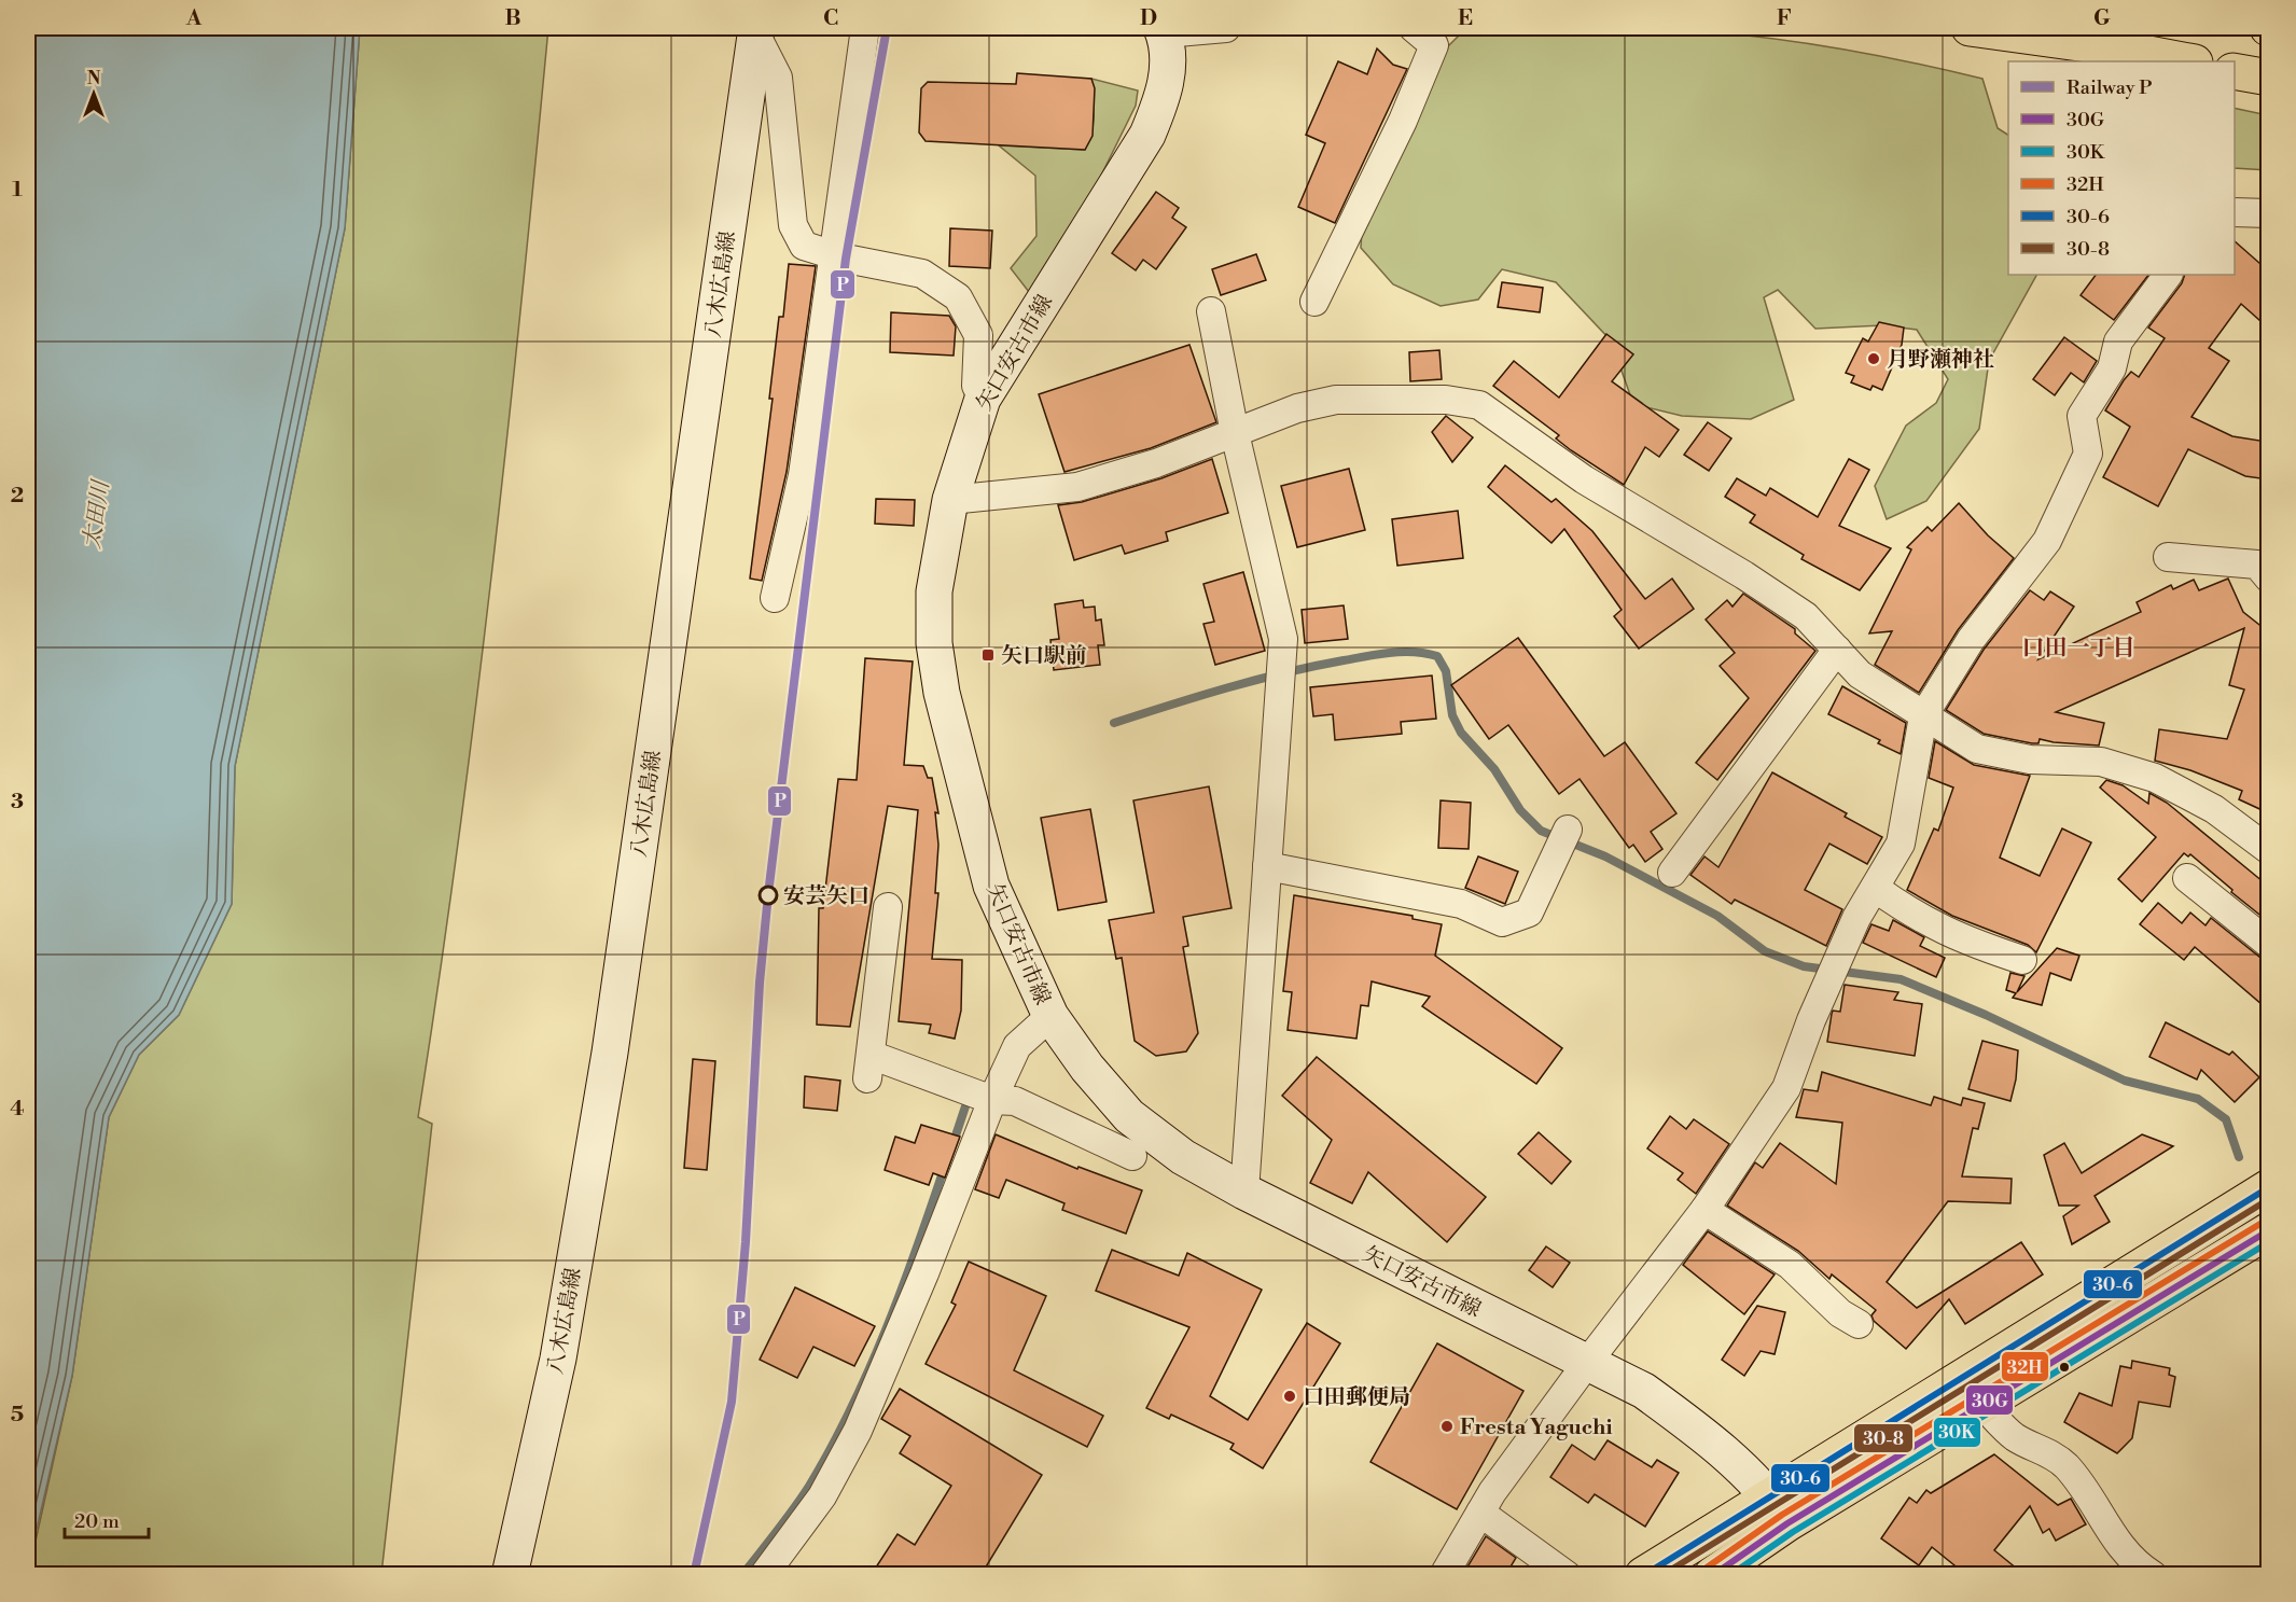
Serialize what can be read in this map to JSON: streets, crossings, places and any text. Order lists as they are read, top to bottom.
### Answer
{
  "streets": {
    "main road": ["八木広島線", "矢口安古市線"]
  },
  "districts": ["口田一丁目"],
  "water": ["太田川"],
  "places": {
    "other": [
      "月野瀬神社",
      "安芸矢口",
      "口田郵便局",
      "Fresta Yaguchi"
    ],
    "transit": ["矢口駅前"]
  },
  "lines": [
    "rail line P",
    "transit line 30-6",
    "transit line 30-8",
    "transit line 32H",
    "transit line 30G",
    "transit line 30K"
  ],
  "legend": [
    "Railway P",
    "30G",
    "30K",
    "32H",
    "30-6",
    "30-8"
  ],
  "scale_bar": "20 m",
  "north": "top",
  "grid": {
    "columns": [
      "A",
      "B",
      "C",
      "D",
      "E",
      "F",
      "G"
    ],
    "rows": [
      "1",
      "2",
      "3",
      "4",
      "5"
    ]
  }
}
